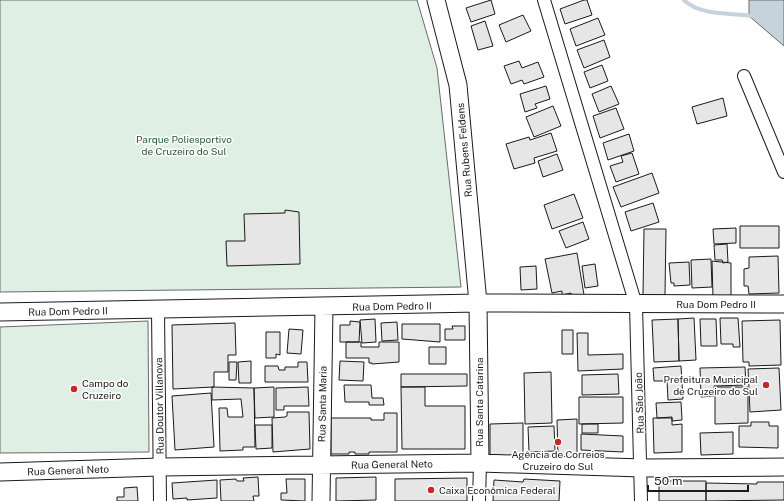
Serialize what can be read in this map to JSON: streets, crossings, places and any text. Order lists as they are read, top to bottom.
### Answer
{
  "streets": {
    "street": [
      "Rua Rubens Feldens",
      "Rua Dom Pedro II",
      "Rua Santa Catarina",
      "Rua São João",
      "Rua Santa Maria",
      "Rua Doutor Villanova",
      "Rua General Neto"
    ]
  },
  "crossings": [
    ["Rua Rubens Feldens", "Rua Dom Pedro II"],
    ["Rua Rubens Feldens", "Rua Santa Catarina"],
    ["Rua Dom Pedro II", "Rua Santa Catarina"],
    ["Rua Dom Pedro II", "Rua São João"],
    ["Rua Dom Pedro II", "Rua Santa Maria"],
    ["Rua Dom Pedro II", "Rua Doutor Villanova"],
    ["Rua Santa Catarina", "Rua General Neto"],
    ["Rua São João", "Rua General Neto"],
    ["Rua Santa Maria", "Rua General Neto"],
    ["Rua Doutor Villanova", "Rua General Neto"]
  ],
  "parks": ["Parque Poliesportivo de Cruzeiro do Sul"],
  "places": [
    "Prefeitura Municipal de Cruzeiro do Sul",
    "Campo do Cruzeiro",
    "Agência de Correios Cruzeiro do Sul",
    "Caixa Econômica Federal"
  ],
  "scale_bar": "50 m"
}
